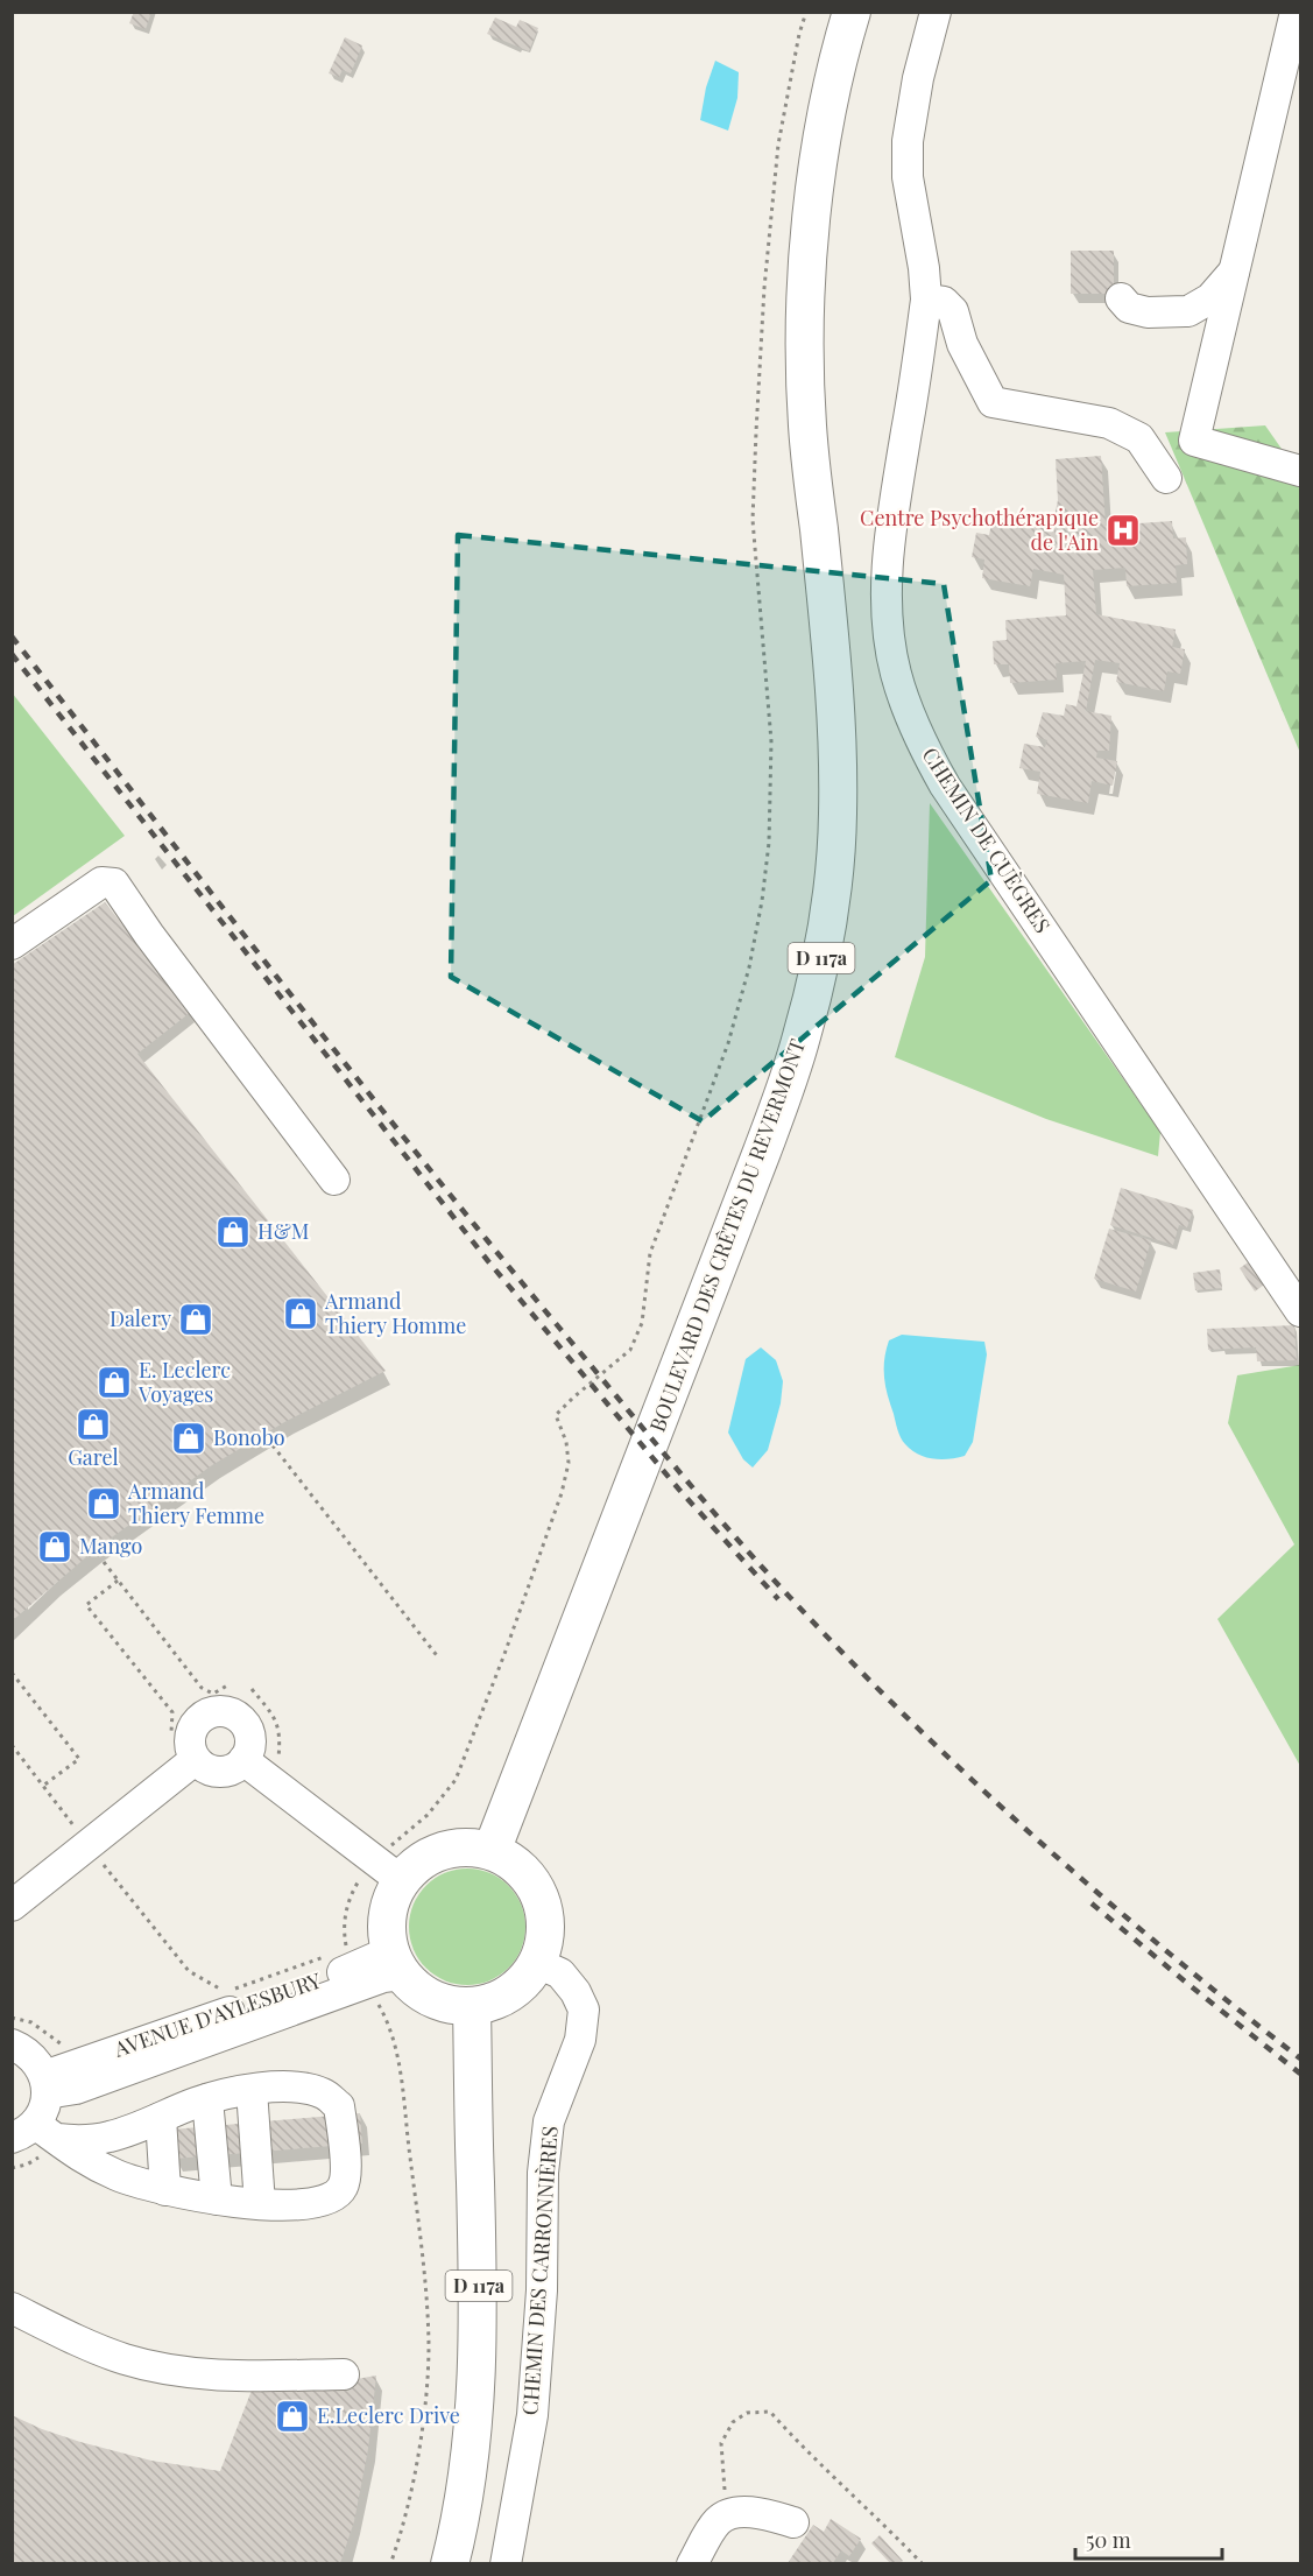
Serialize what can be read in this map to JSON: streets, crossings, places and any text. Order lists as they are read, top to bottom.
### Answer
{
  "streets": {
    "main road": ["D 117a", "BOULEVARD DES CRÊTES DU REVERMONT"],
    "street": ["CHEMIN DE CUÈGRES", "AVENUE D'AYLESBURY", "CHEMIN DES CARRONNIÈRES"]
  },
  "crossings": [
    ["D 117a", "BOULEVARD DES CRÊTES DU REVERMONT"],
    ["D 117a", "AVENUE D'AYLESBURY"],
    ["D 117a", "CHEMIN DES CARRONNIÈRES"],
    ["BOULEVARD DES CRÊTES DU REVERMONT", "AVENUE D'AYLESBURY"],
    ["BOULEVARD DES CRÊTES DU REVERMONT", "CHEMIN DES CARRONNIÈRES"],
    ["AVENUE D'AYLESBURY", "CHEMIN DES CARRONNIÈRES"]
  ],
  "places": {
    "hospital": ["Centre Psychothérapique de l'Ain"],
    "shop": [
      "H&M",
      "Armand Thiery Homme",
      "Dalery",
      "E. Leclerc Voyages",
      "Garel",
      "Bonobo",
      "Armand Thiery Femme",
      "Mango",
      "E.Leclerc Drive"
    ]
  },
  "scale_bar": "50 m"
}
